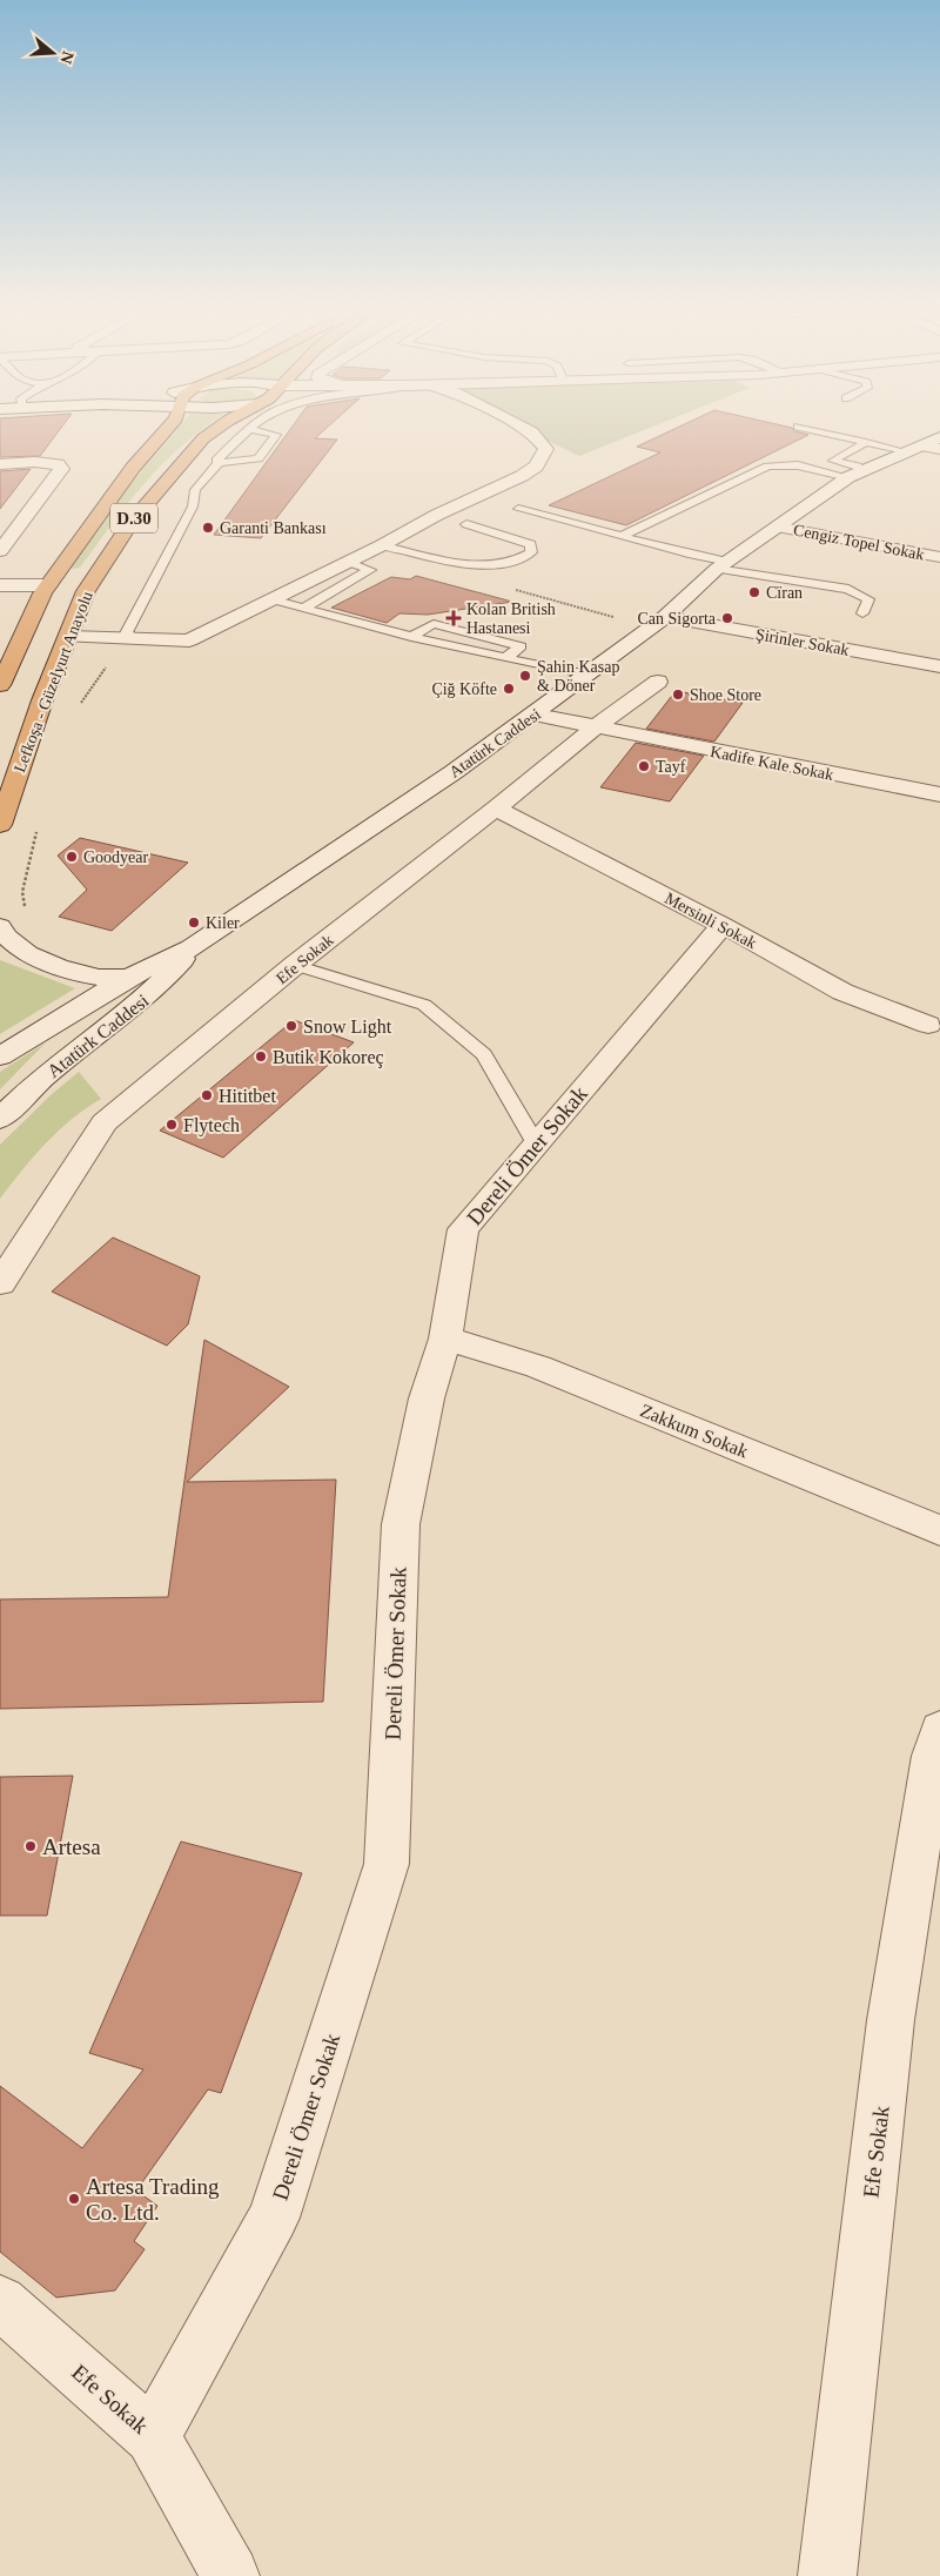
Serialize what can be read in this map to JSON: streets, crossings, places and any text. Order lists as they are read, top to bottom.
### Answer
{
  "streets": {
    "highway": ["D.30", "Lefkoşa - Güzelyurt Anayolu"],
    "street": [
      "Cengiz Topel Sokak",
      "Şirinler Sokak",
      "Atatürk Caddesi",
      "Kadife Kale Sokak",
      "Mersinli Sokak",
      "Efe Sokak",
      "Dereli Ömer Sokak",
      "Zakkum Sokak"
    ]
  },
  "crossings": [
    ["Cengiz Topel Sokak", "Atatürk Caddesi"],
    ["Şirinler Sokak", "Atatürk Caddesi"],
    ["Atatürk Caddesi", "Kadife Kale Sokak"],
    ["Kadife Kale Sokak", "Efe Sokak"],
    ["Mersinli Sokak", "Efe Sokak"],
    ["Mersinli Sokak", "Dereli Ömer Sokak"],
    ["Efe Sokak", "Dereli Ömer Sokak"],
    ["Dereli Ömer Sokak", "Zakkum Sokak"]
  ],
  "places": {
    "other": [
      "Garanti Bankası",
      "Cïran",
      "Can Sigorta",
      "Şahin Kasap & Döner",
      "Çiğ Köfte",
      "Shoe Store",
      "Tayf",
      "Goodyear",
      "Kiler",
      "Snow Light",
      "Butik Kokoreç",
      "Hititbet",
      "Flytech",
      "Artesa",
      "Artesa Trading Co. Ltd."
    ],
    "health": ["Kolan British Hastanesi"]
  },
  "north": "right"
}
